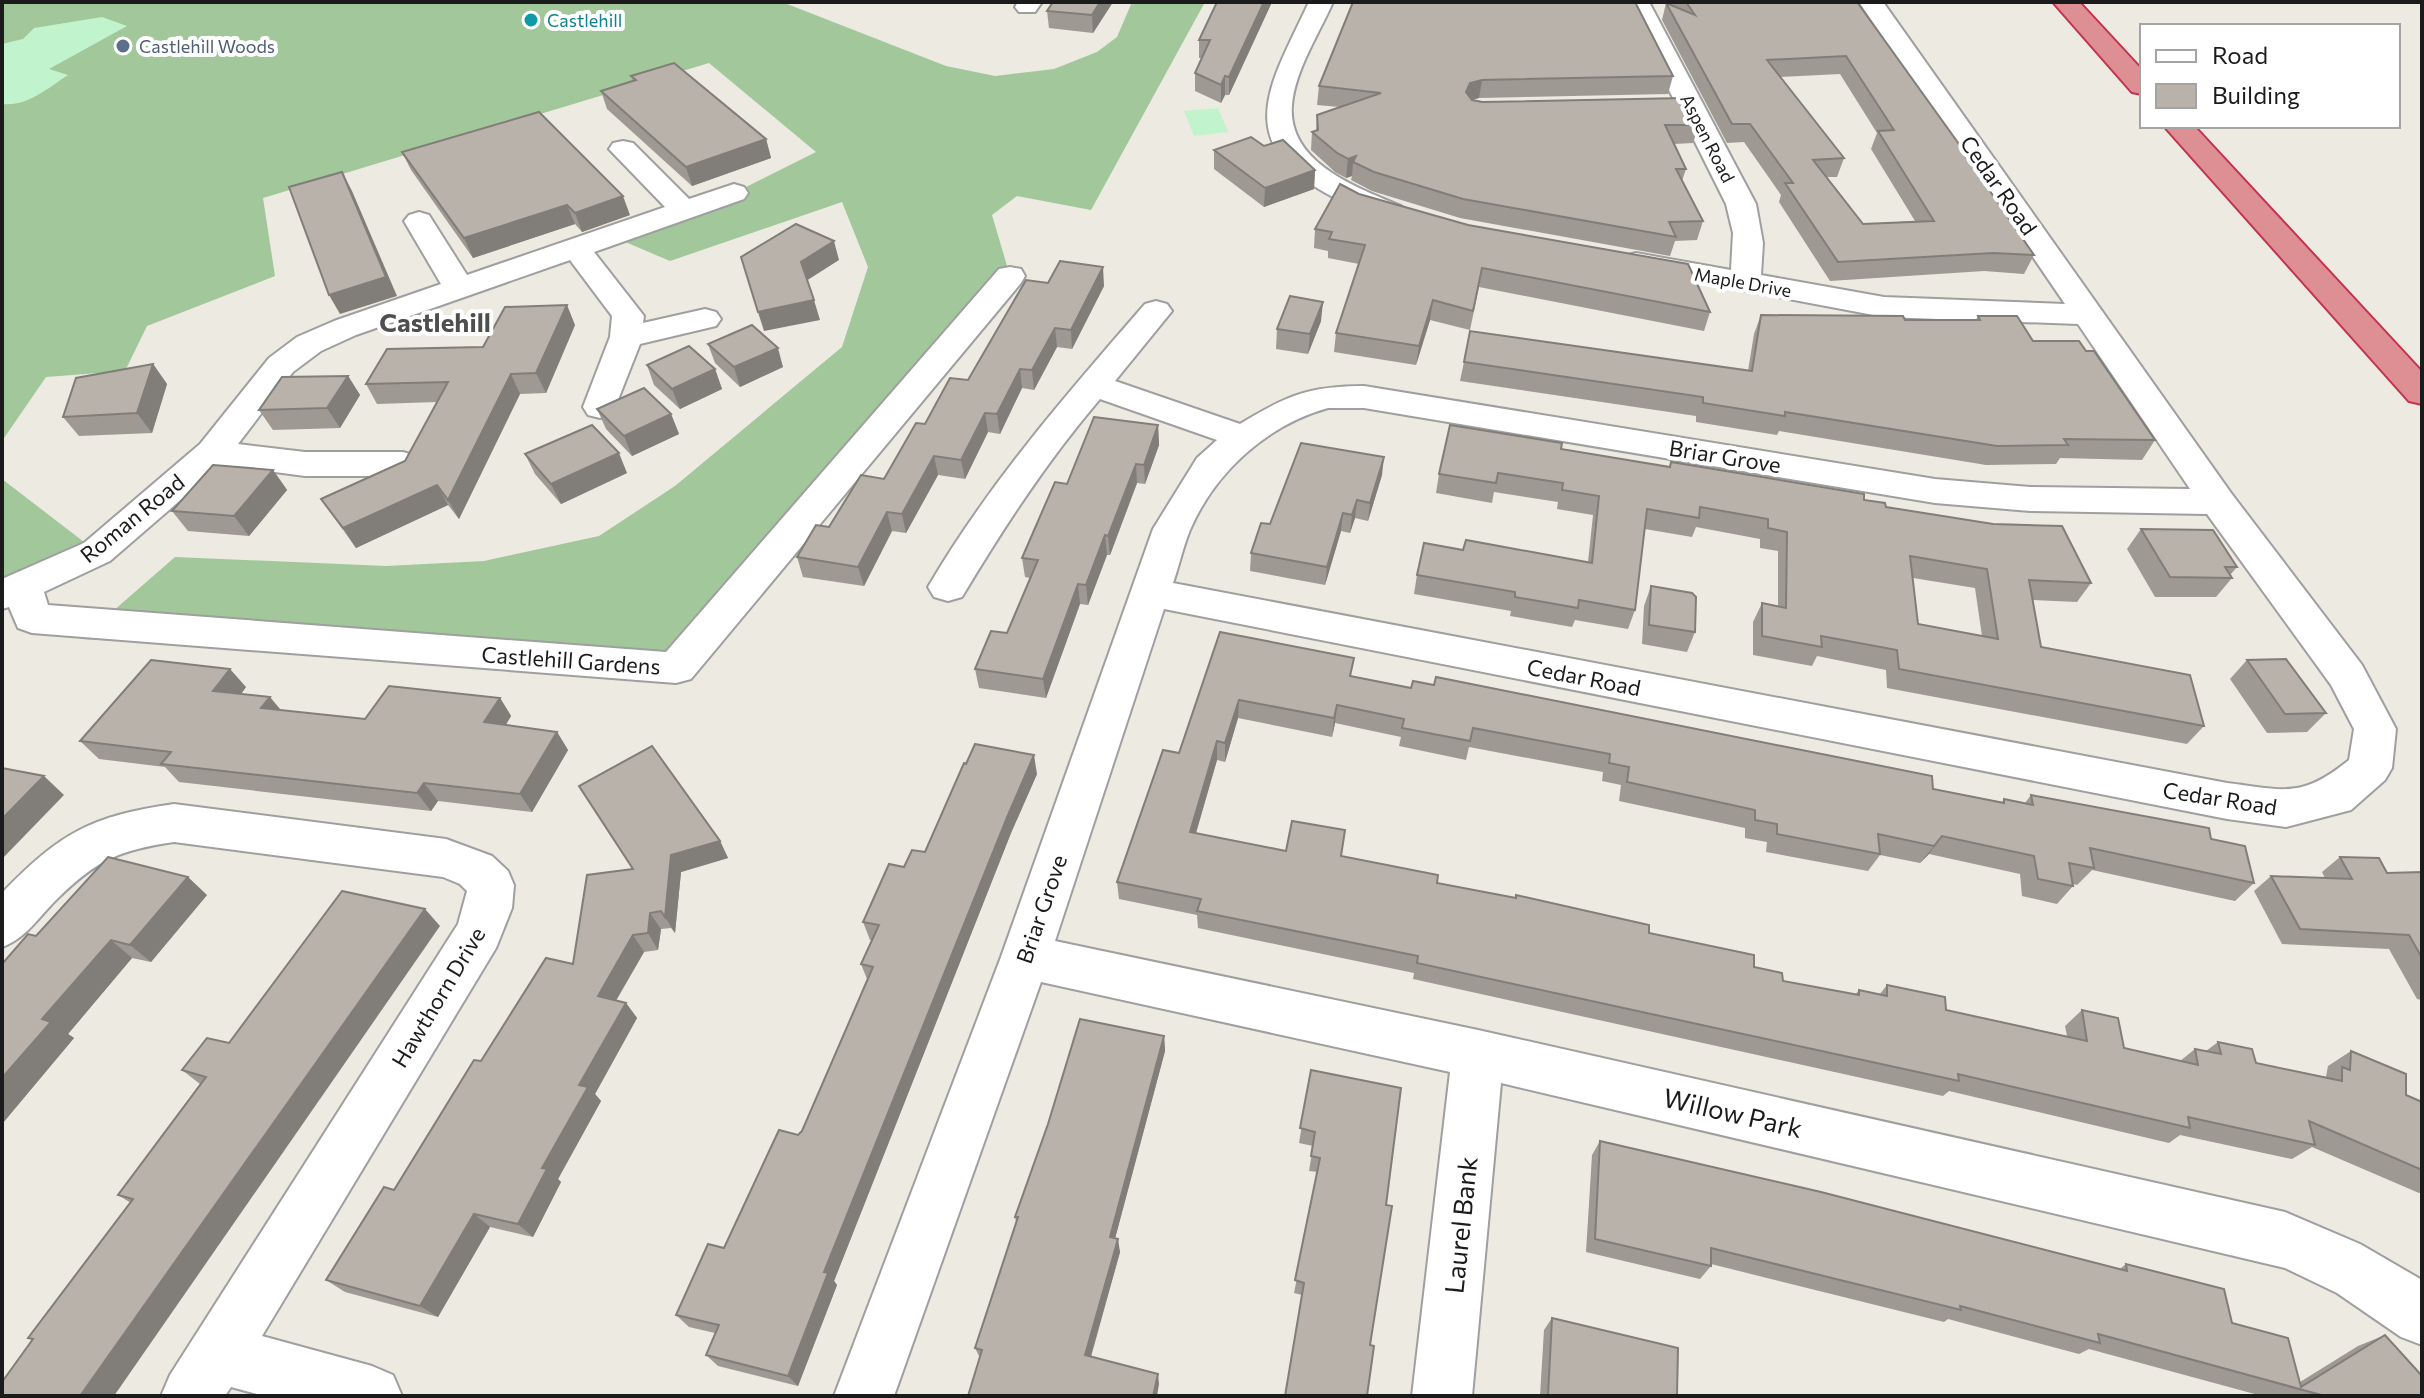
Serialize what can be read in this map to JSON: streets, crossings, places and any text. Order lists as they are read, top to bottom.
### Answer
{
  "streets": {
    "street": [
      "Aspen Road",
      "Cedar Road",
      "Maple Drive",
      "Briar Grove",
      "Roman Road",
      "Castlehill Gardens",
      "Hawthorn Drive",
      "Willow Park",
      "Laurel Bank"
    ]
  },
  "crossings": [
    ["Aspen Road", "Maple Drive"],
    ["Cedar Road", "Maple Drive"],
    ["Cedar Road", "Briar Grove"],
    ["Briar Grove", "Willow Park"],
    ["Roman Road", "Castlehill Gardens"],
    ["Willow Park", "Laurel Bank"]
  ],
  "districts": ["Castlehill"],
  "places": ["Castlehill", "Castlehill Woods"],
  "legend": ["Road", "Building"]
}
